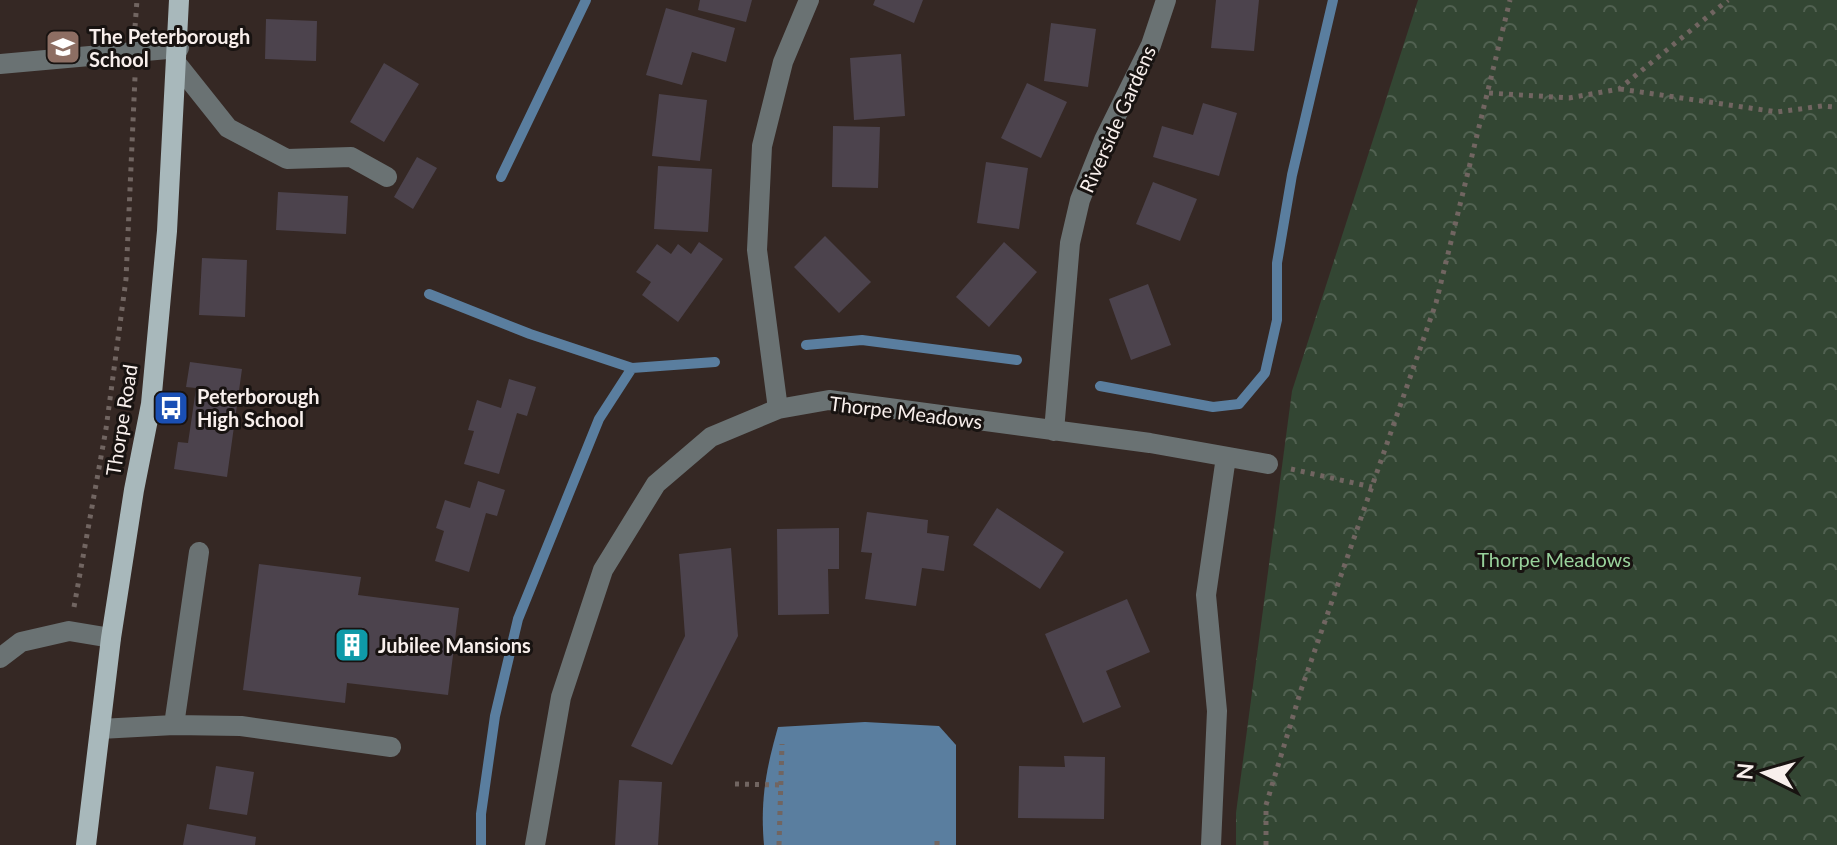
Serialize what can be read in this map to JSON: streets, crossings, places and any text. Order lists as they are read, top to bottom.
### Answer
{
  "streets": {
    "main road": ["Thorpe Road"],
    "street": ["Riverside Gardens", "Thorpe Meadows"]
  },
  "crossings": [
    ["Riverside Gardens", "Thorpe Meadows"]
  ],
  "parks": ["Thorpe Meadows"],
  "places": {
    "school or university": ["The Peterborough School"],
    "bus stop": ["Peterborough High School"],
    "building": ["Jubilee Mansions"]
  },
  "north": "left"
}
